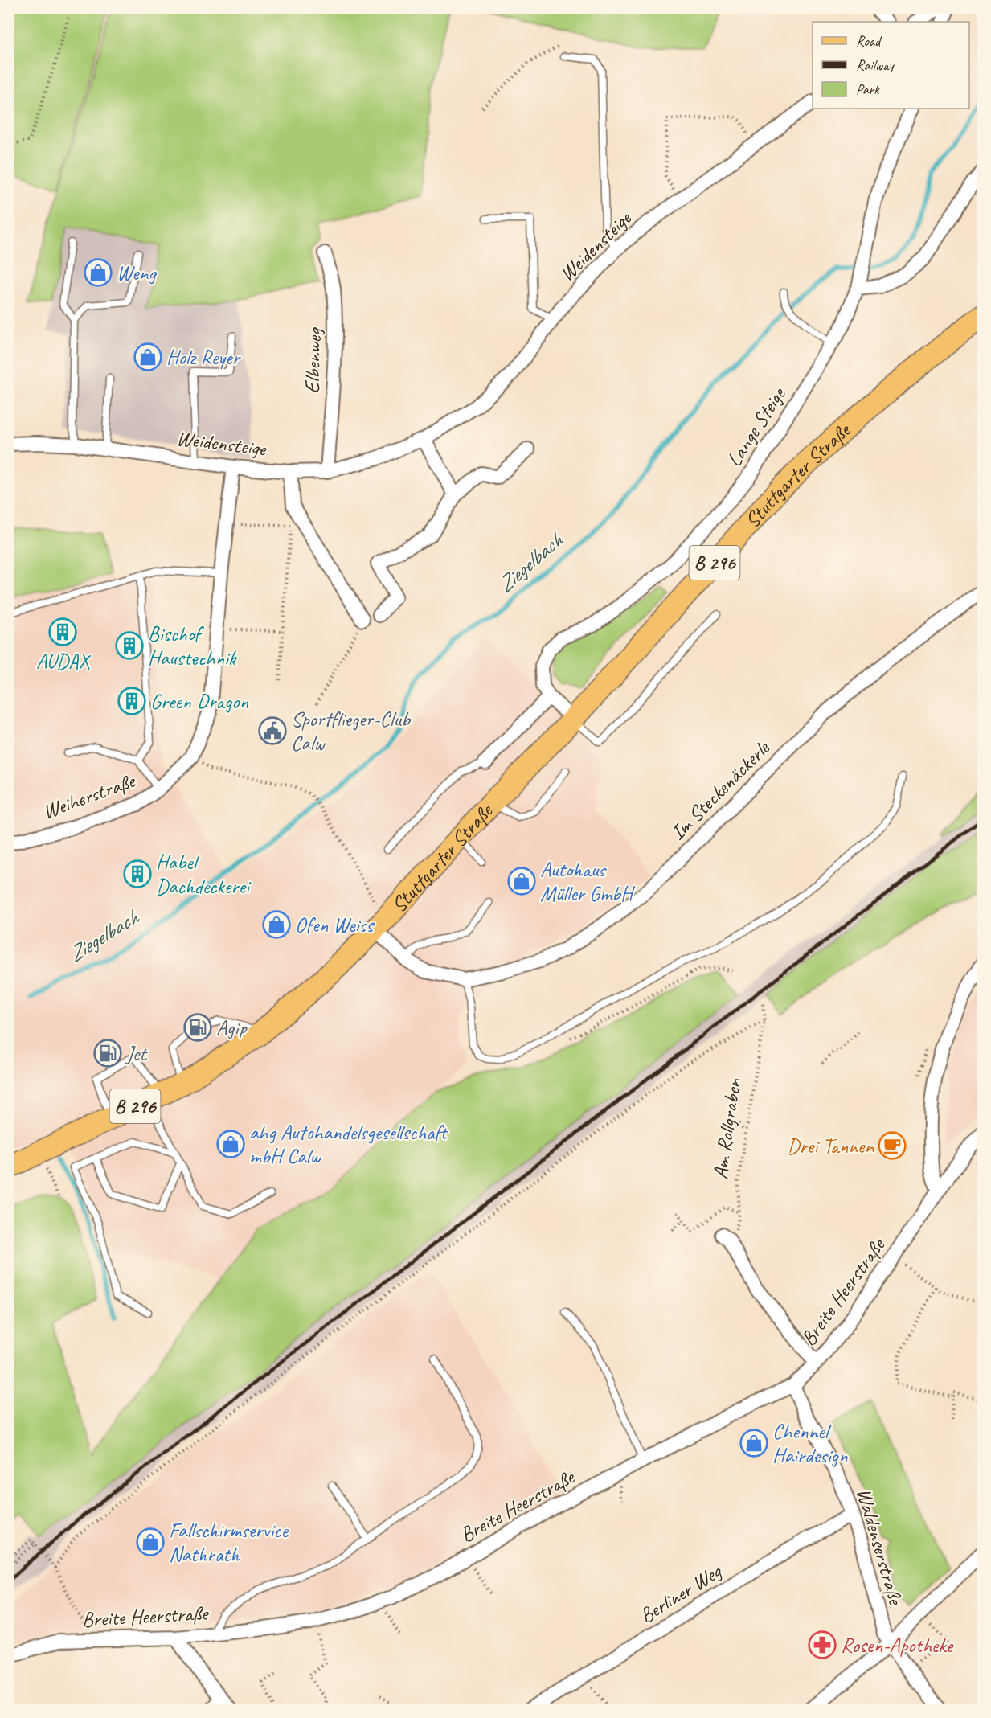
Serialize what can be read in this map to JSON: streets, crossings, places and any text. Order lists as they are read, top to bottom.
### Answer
{
  "streets": {
    "main road": ["Stuttgarter Straße", "B 296"],
    "street": [
      "Weidensteige",
      "Elbenweg",
      "Lange Steige",
      "Im Steckenäckerle",
      "Weiherstraße",
      "Breite Heerstraße",
      "Waldenserstraße",
      "Berliner Weg"
    ],
    "path": ["Am Rollgraben"]
  },
  "crossings": [
    ["Weidensteige", "Elbenweg"],
    ["Weidensteige", "Weiherstraße"],
    ["Stuttgarter Straße", "Im Steckenäckerle"],
    ["Breite Heerstraße", "Waldenserstraße"],
    ["Waldenserstraße", "Berliner Weg"]
  ],
  "water": ["Ziegelbach"],
  "places": {
    "shop": [
      "Weng",
      "Holz Reyer",
      "Autohaus Müller GmbH",
      "Ofen Weiss",
      "ahg Autohandelsgesellschaft mbH Calw",
      "Chennel Hairdesign",
      "Fallschirmservice Nathrath"
    ],
    "building": [
      "AUDAX",
      "Bischof Haustechnik",
      "Green Dragon",
      "Habel Dachdeckerei"
    ],
    "public building": ["Sportflieger-Club Calw"],
    "fuel station": ["Agip", "Jet"],
    "cafe": ["Drei Tannen"],
    "pharmacy": ["Rosen-Apotheke"]
  },
  "legend": ["Road", "Railway", "Park"]
}
